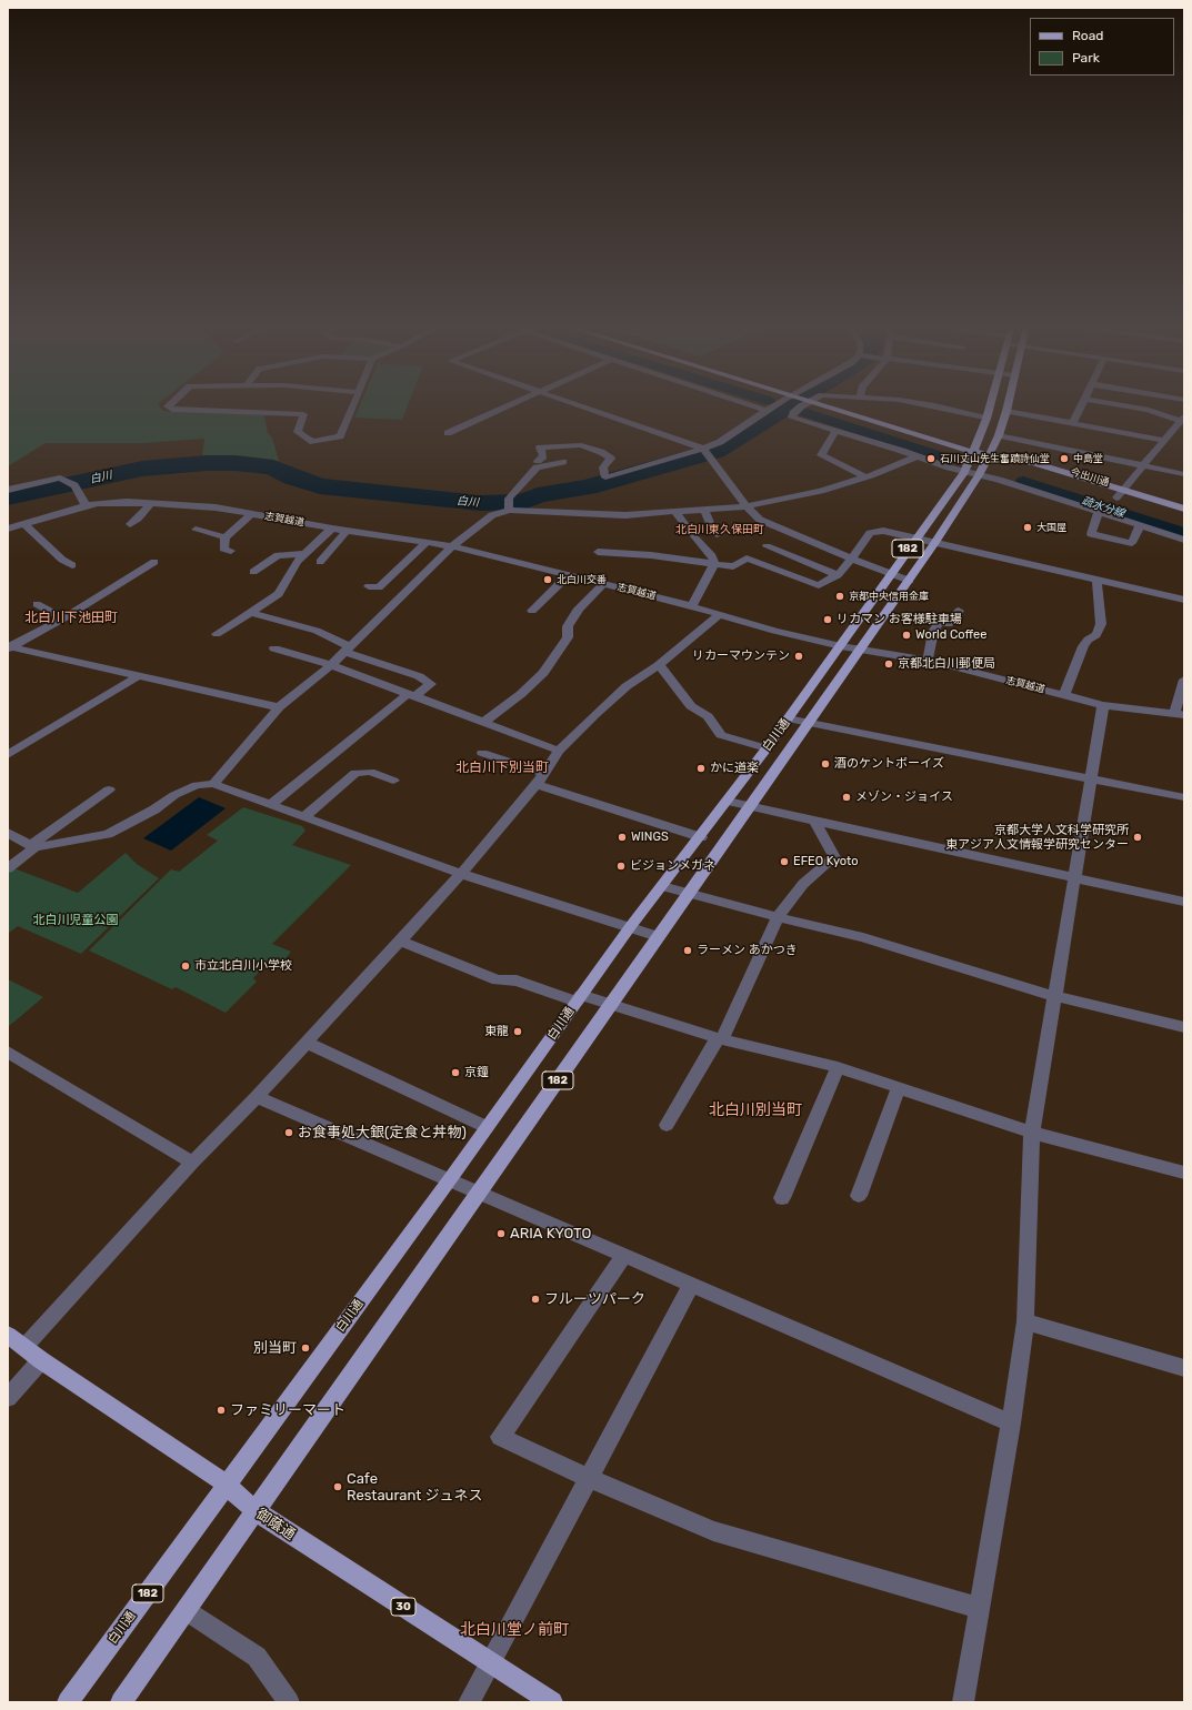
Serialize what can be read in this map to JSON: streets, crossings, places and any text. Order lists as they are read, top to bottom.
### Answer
{
  "streets": {
    "main road": [
      "今出川通",
      "182",
      "白川通",
      "御蔭通",
      "30"
    ],
    "street": ["志賀越道"]
  },
  "crossings": [
    ["今出川通", "白川通"],
    ["志賀越道", "白川通"],
    ["白川通", "御蔭通"]
  ],
  "districts": [
    "北白川東久保田町",
    "北白川下池田町",
    "北白川下別当町",
    "北白川別当町",
    "北白川堂ノ前町"
  ],
  "water": ["白川", "疏水分線"],
  "parks": ["北白川児童公園"],
  "places": [
    "石川丈山先生奮蹟詩仙堂",
    "中島堂",
    "大国屋",
    "北白川交番",
    "京都中央信用金庫",
    "リカマン お客様駐車場",
    "World Coffee",
    "リカーマウンテン",
    "京都北白川郵便局",
    "酒のケントボーイズ",
    "かに道楽",
    "メゾン・ジョイス",
    "WINGS",
    "京都大学人文科学研究所 東アジア人文情報学研究センター",
    "EFEO Kyoto",
    "ビジョンメガネ",
    "ラーメン あかつき",
    "市立北白川小学校",
    "東龍",
    "京鐘",
    "お食事処大銀(定食と丼物)",
    "ARIA KYOTO",
    "フルーツパーク",
    "別当町",
    "ファミリーマート",
    "Cafe Restaurant ジュネス"
  ],
  "legend": ["Road", "Park"]
}
